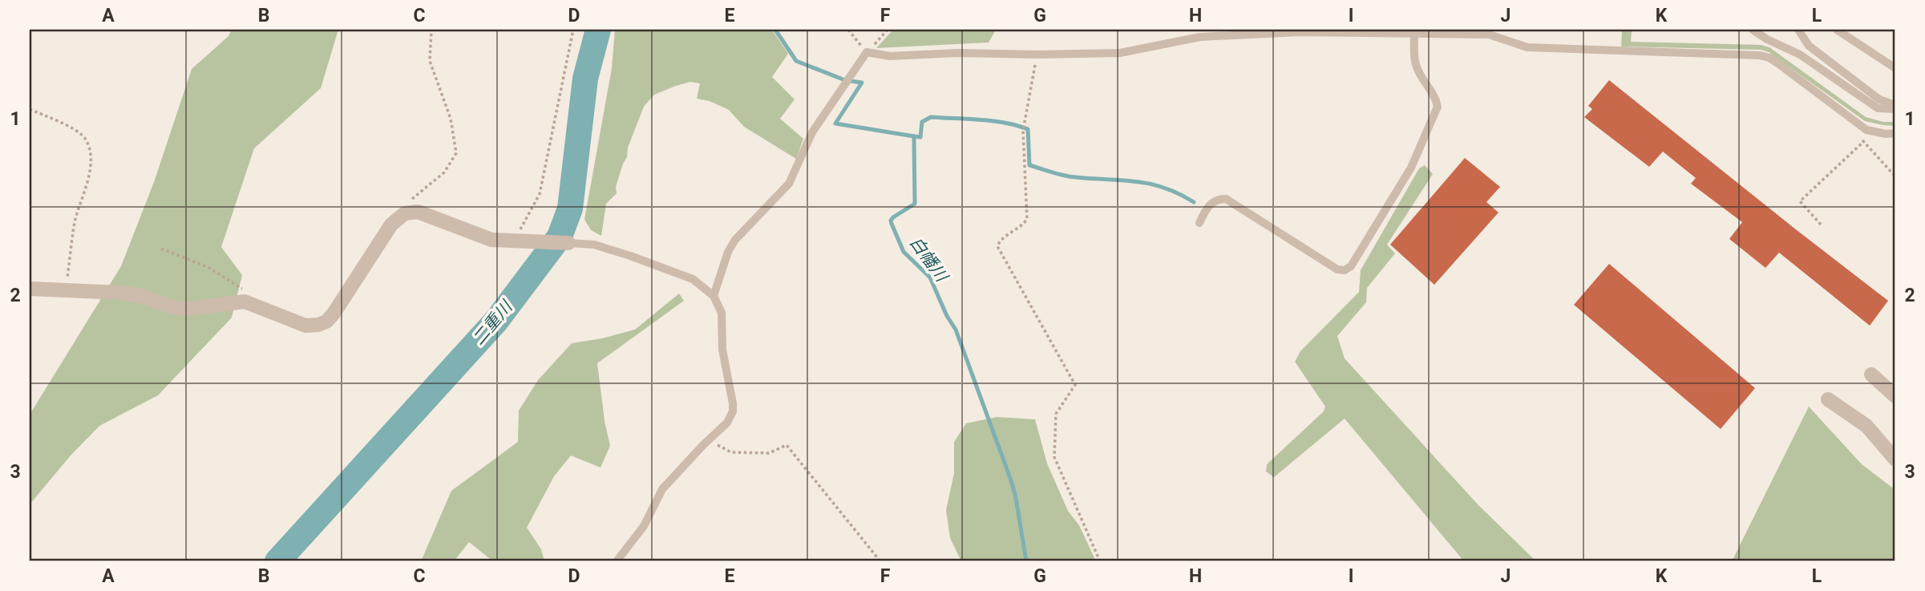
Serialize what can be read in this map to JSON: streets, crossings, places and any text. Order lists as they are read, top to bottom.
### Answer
{
  "water": ["白幡川", "二重川"],
  "grid": {
    "columns": [
      "A",
      "B",
      "C",
      "D",
      "E",
      "F",
      "G",
      "H",
      "I",
      "J",
      "K",
      "L"
    ],
    "rows": ["1", "2", "3"]
  }
}
